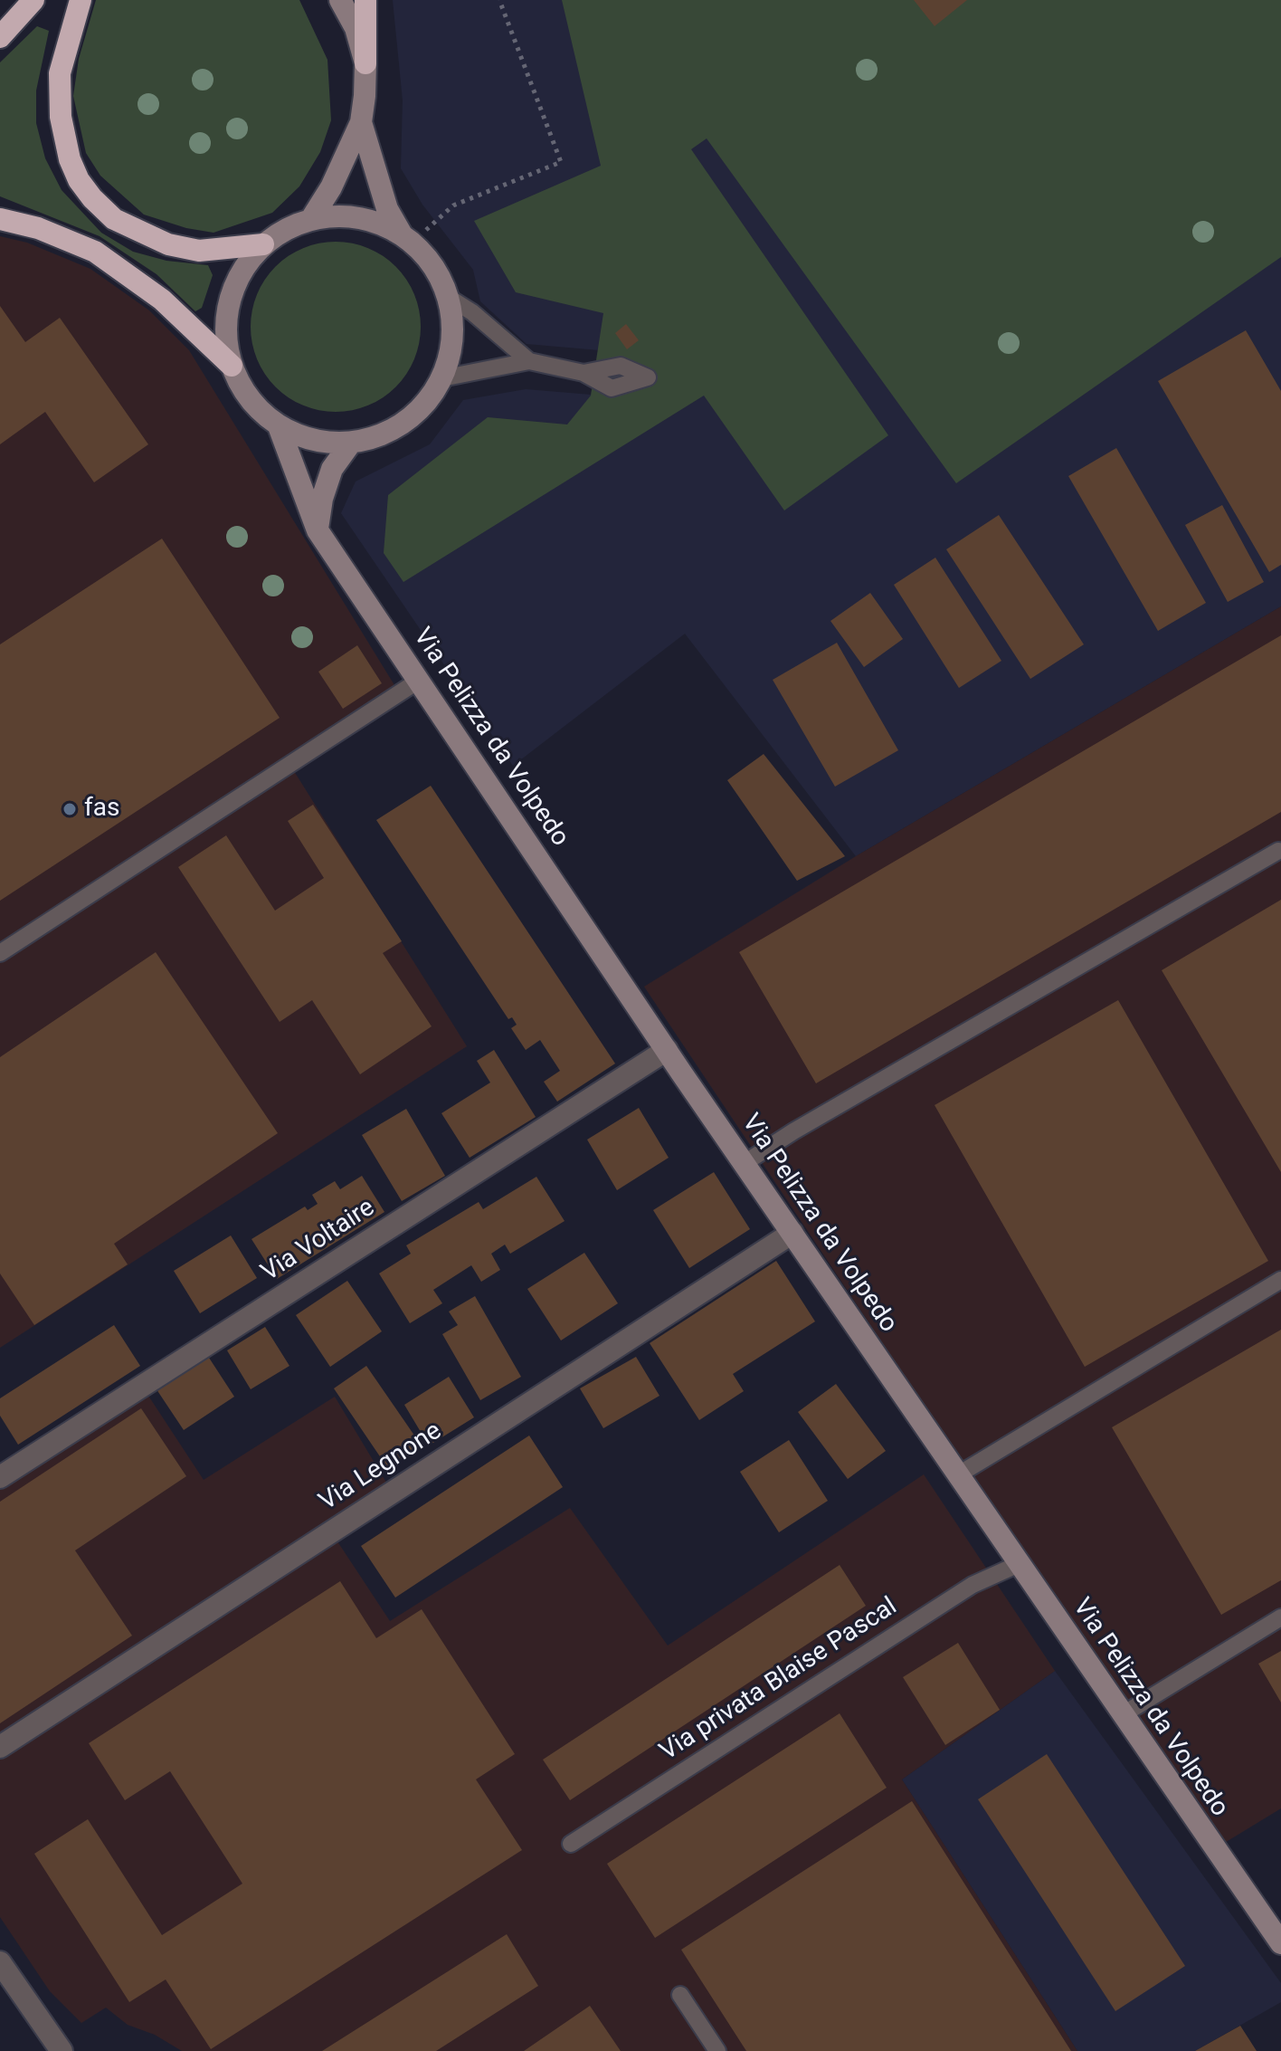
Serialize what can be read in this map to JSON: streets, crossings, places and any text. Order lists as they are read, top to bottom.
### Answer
{
  "streets": {
    "street": ["Via Pelizza da Volpedo", "Via Voltaire", "Via Legnone"],
    "lane": ["Via privata Blaise Pascal"]
  },
  "crossings": [
    ["Via Pelizza da Volpedo", "Via Voltaire"],
    ["Via Pelizza da Volpedo", "Via Legnone"],
    ["Via Pelizza da Volpedo", "Via privata Blaise Pascal"]
  ],
  "places": ["fas"]
}
